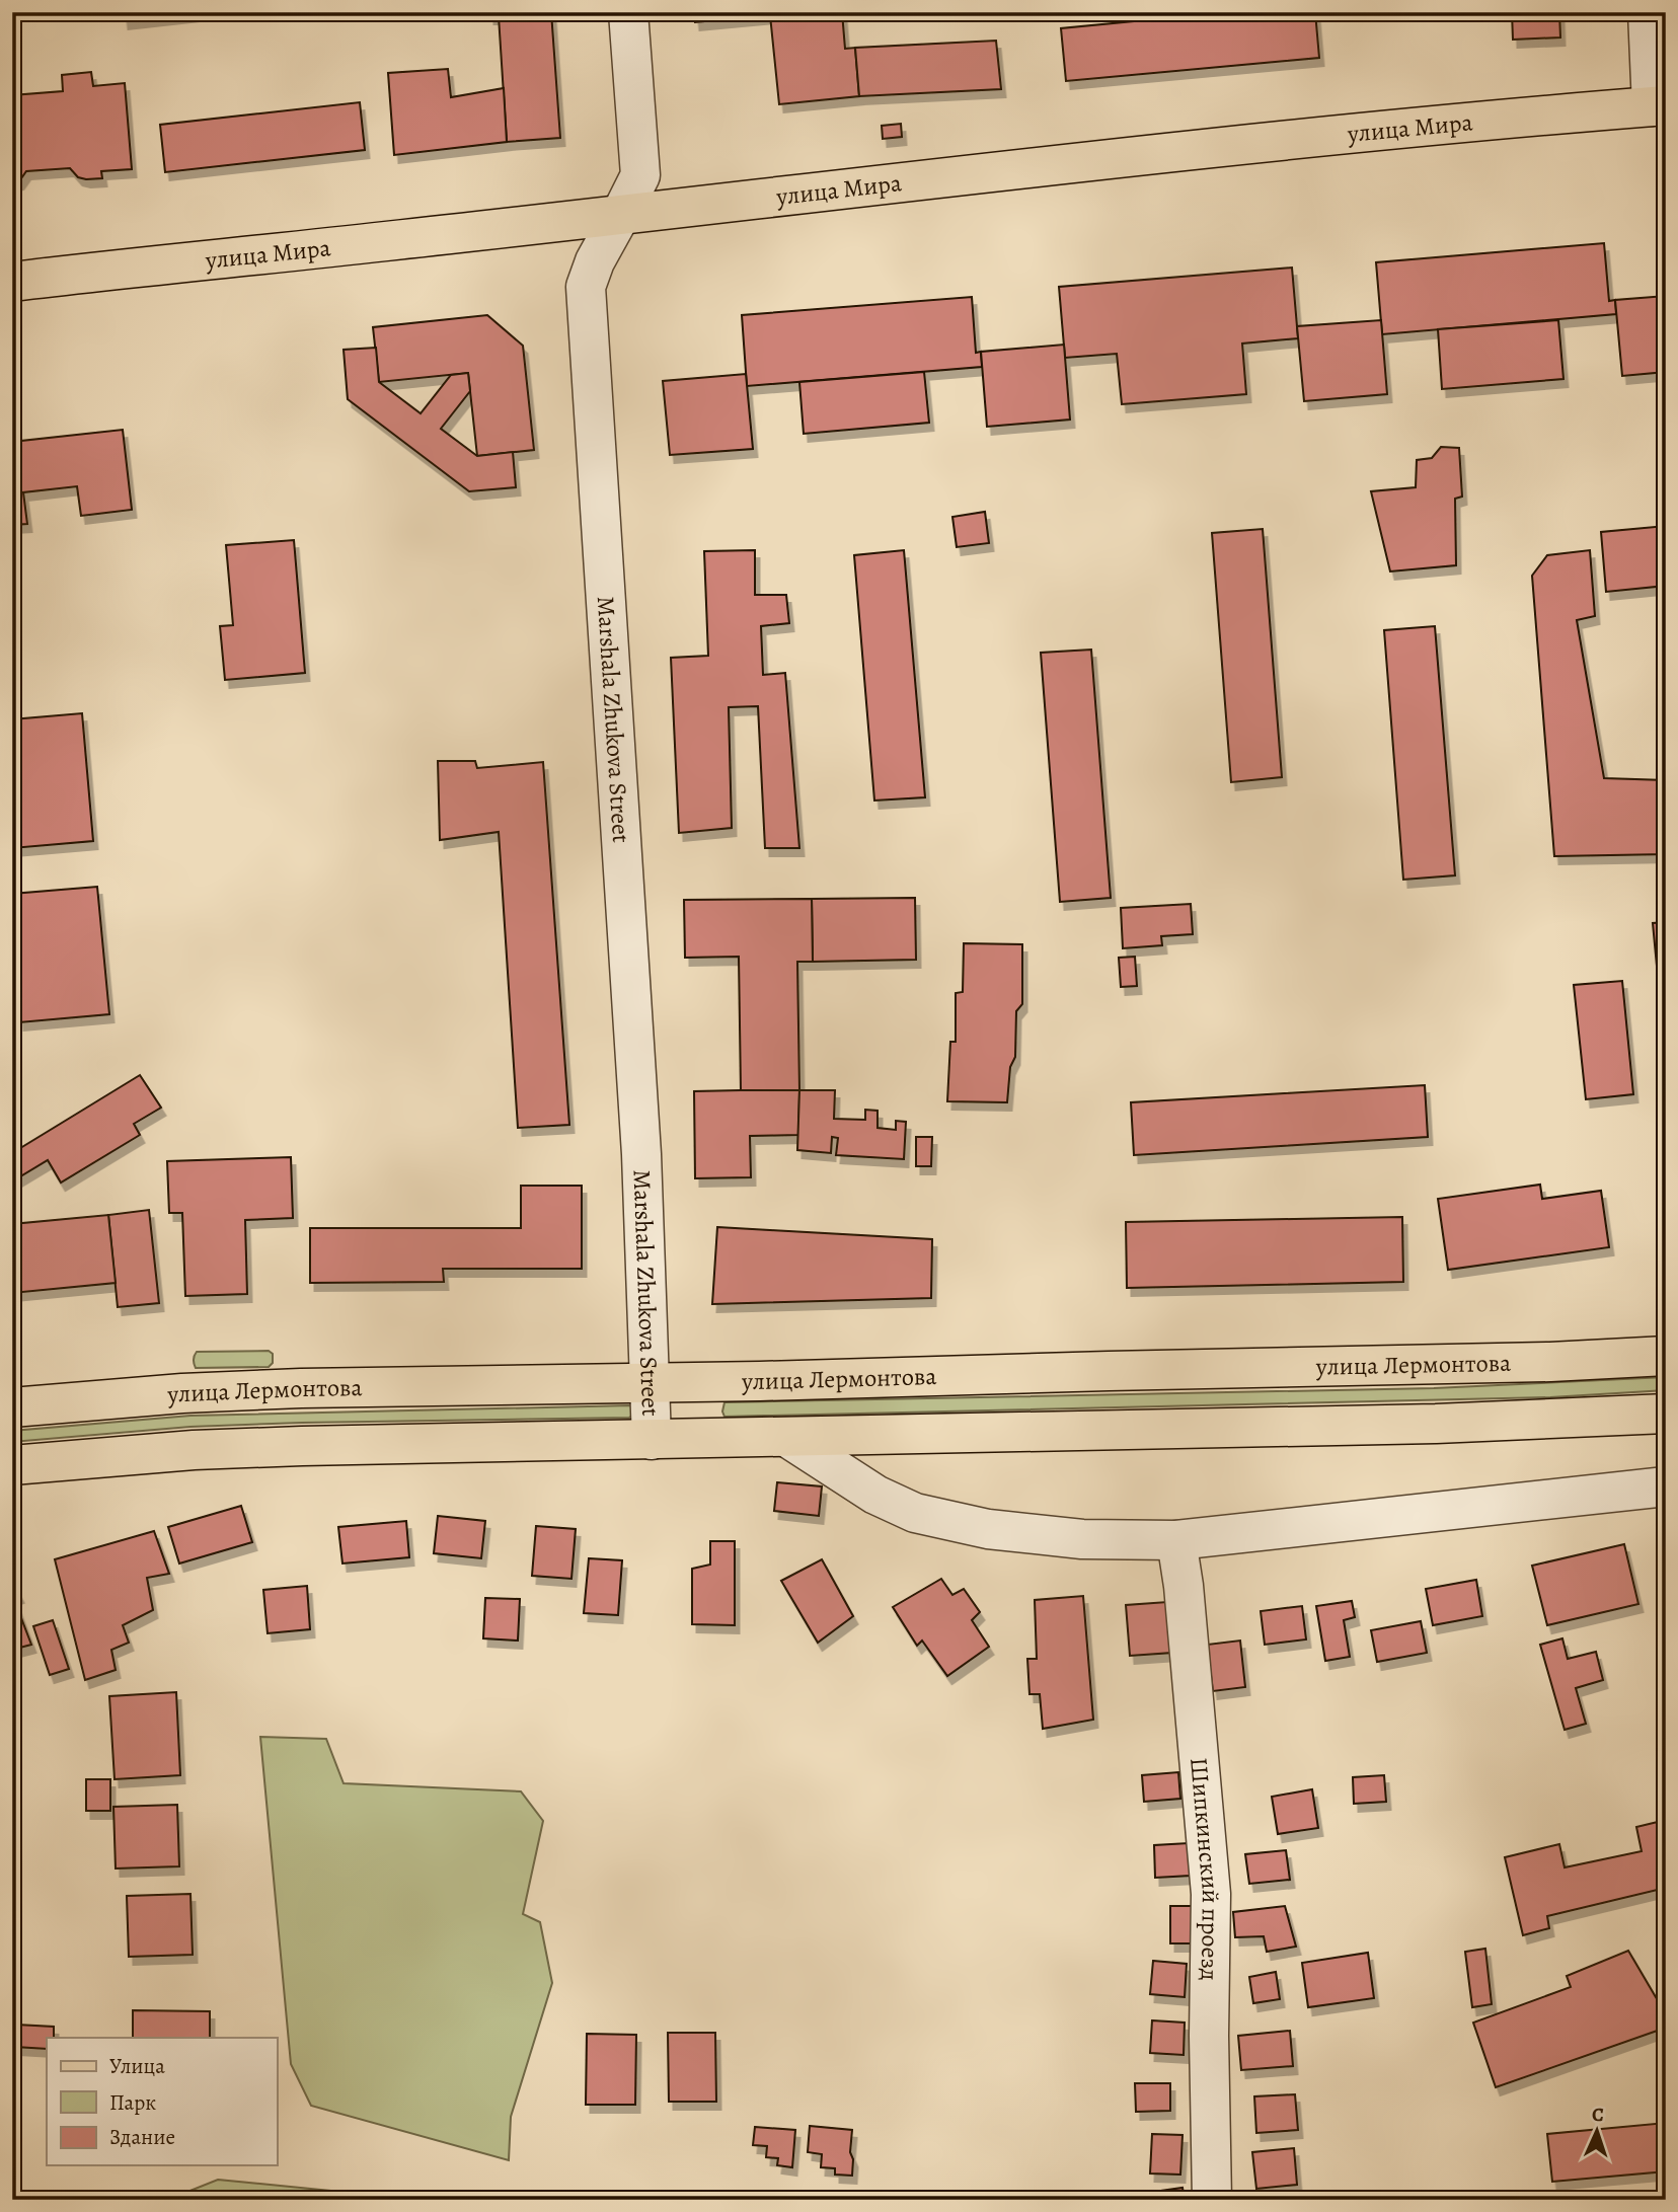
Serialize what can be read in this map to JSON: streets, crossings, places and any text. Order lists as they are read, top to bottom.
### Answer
{
  "streets": {
    "main road": ["улица Мира", "улица Лермонтова"],
    "street": ["Marshala Zhukova Street", "Шипкинский проезд"]
  },
  "crossings": [
    ["улица Мира", "Marshala Zhukova Street"],
    ["Marshala Zhukova Street", "улица Лермонтова"]
  ],
  "legend": ["Улица", "Парк", "Здание"],
  "north": "top"
}
